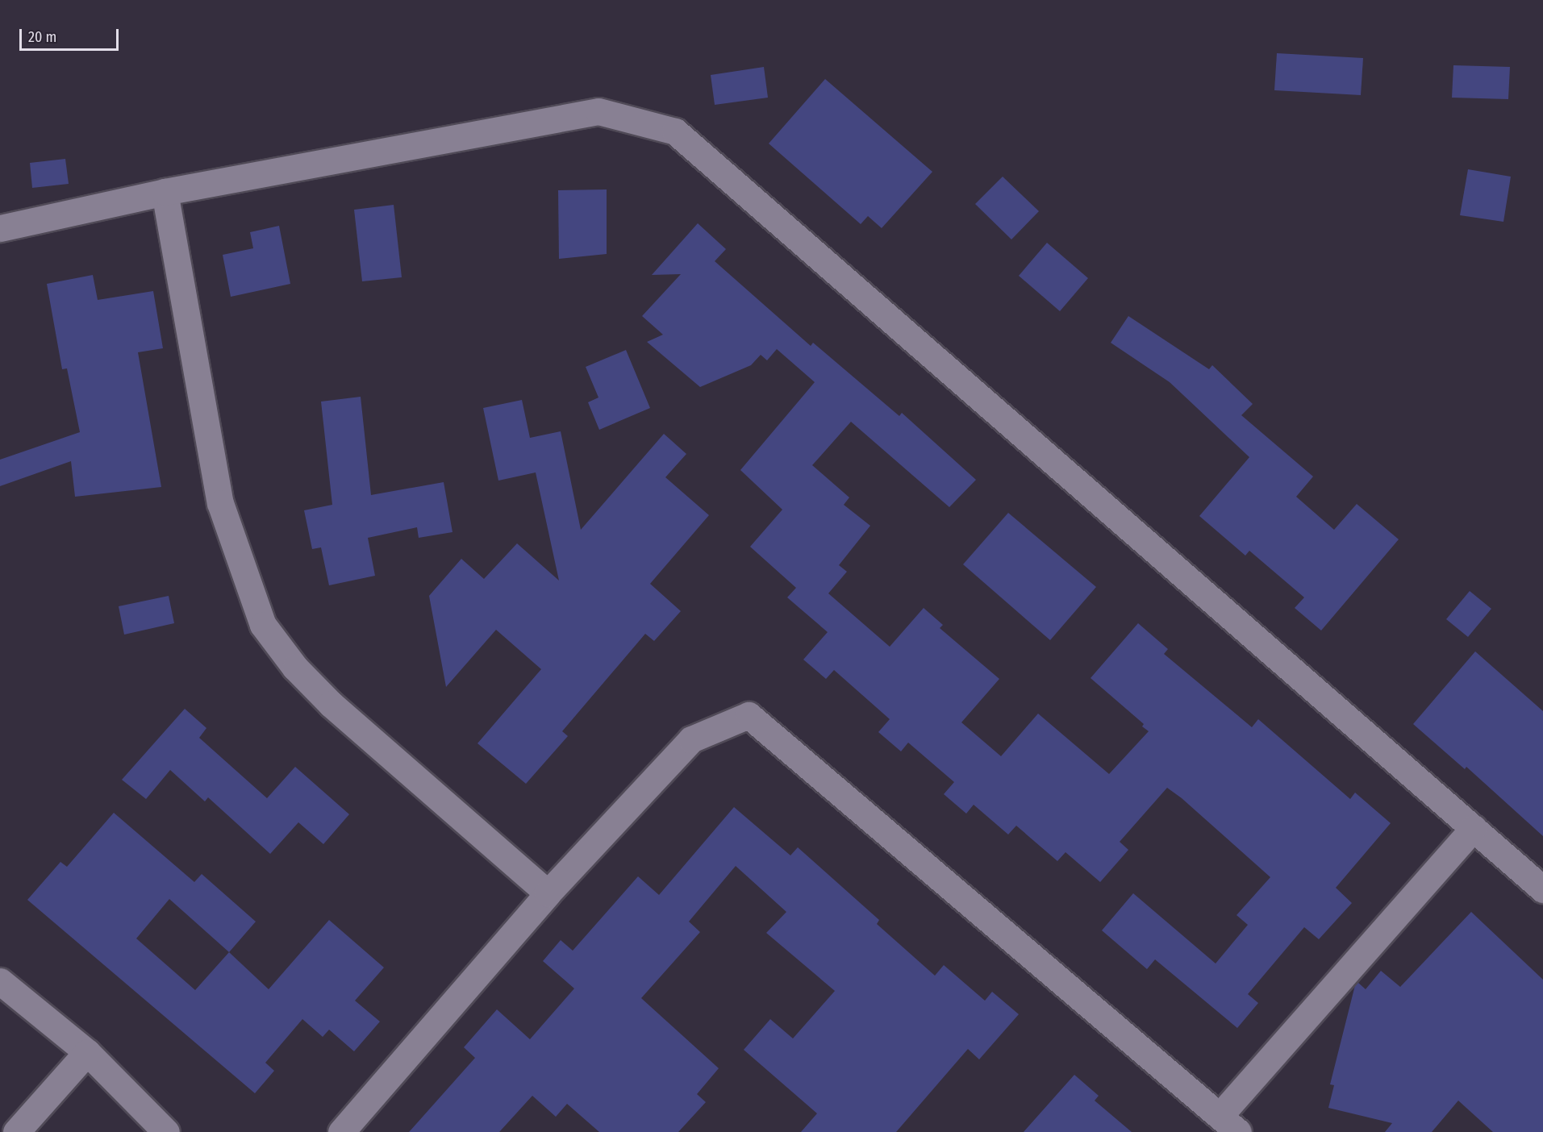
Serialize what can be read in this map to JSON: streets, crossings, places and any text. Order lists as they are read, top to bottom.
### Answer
{
  "scale_bar": "20 m"
}
